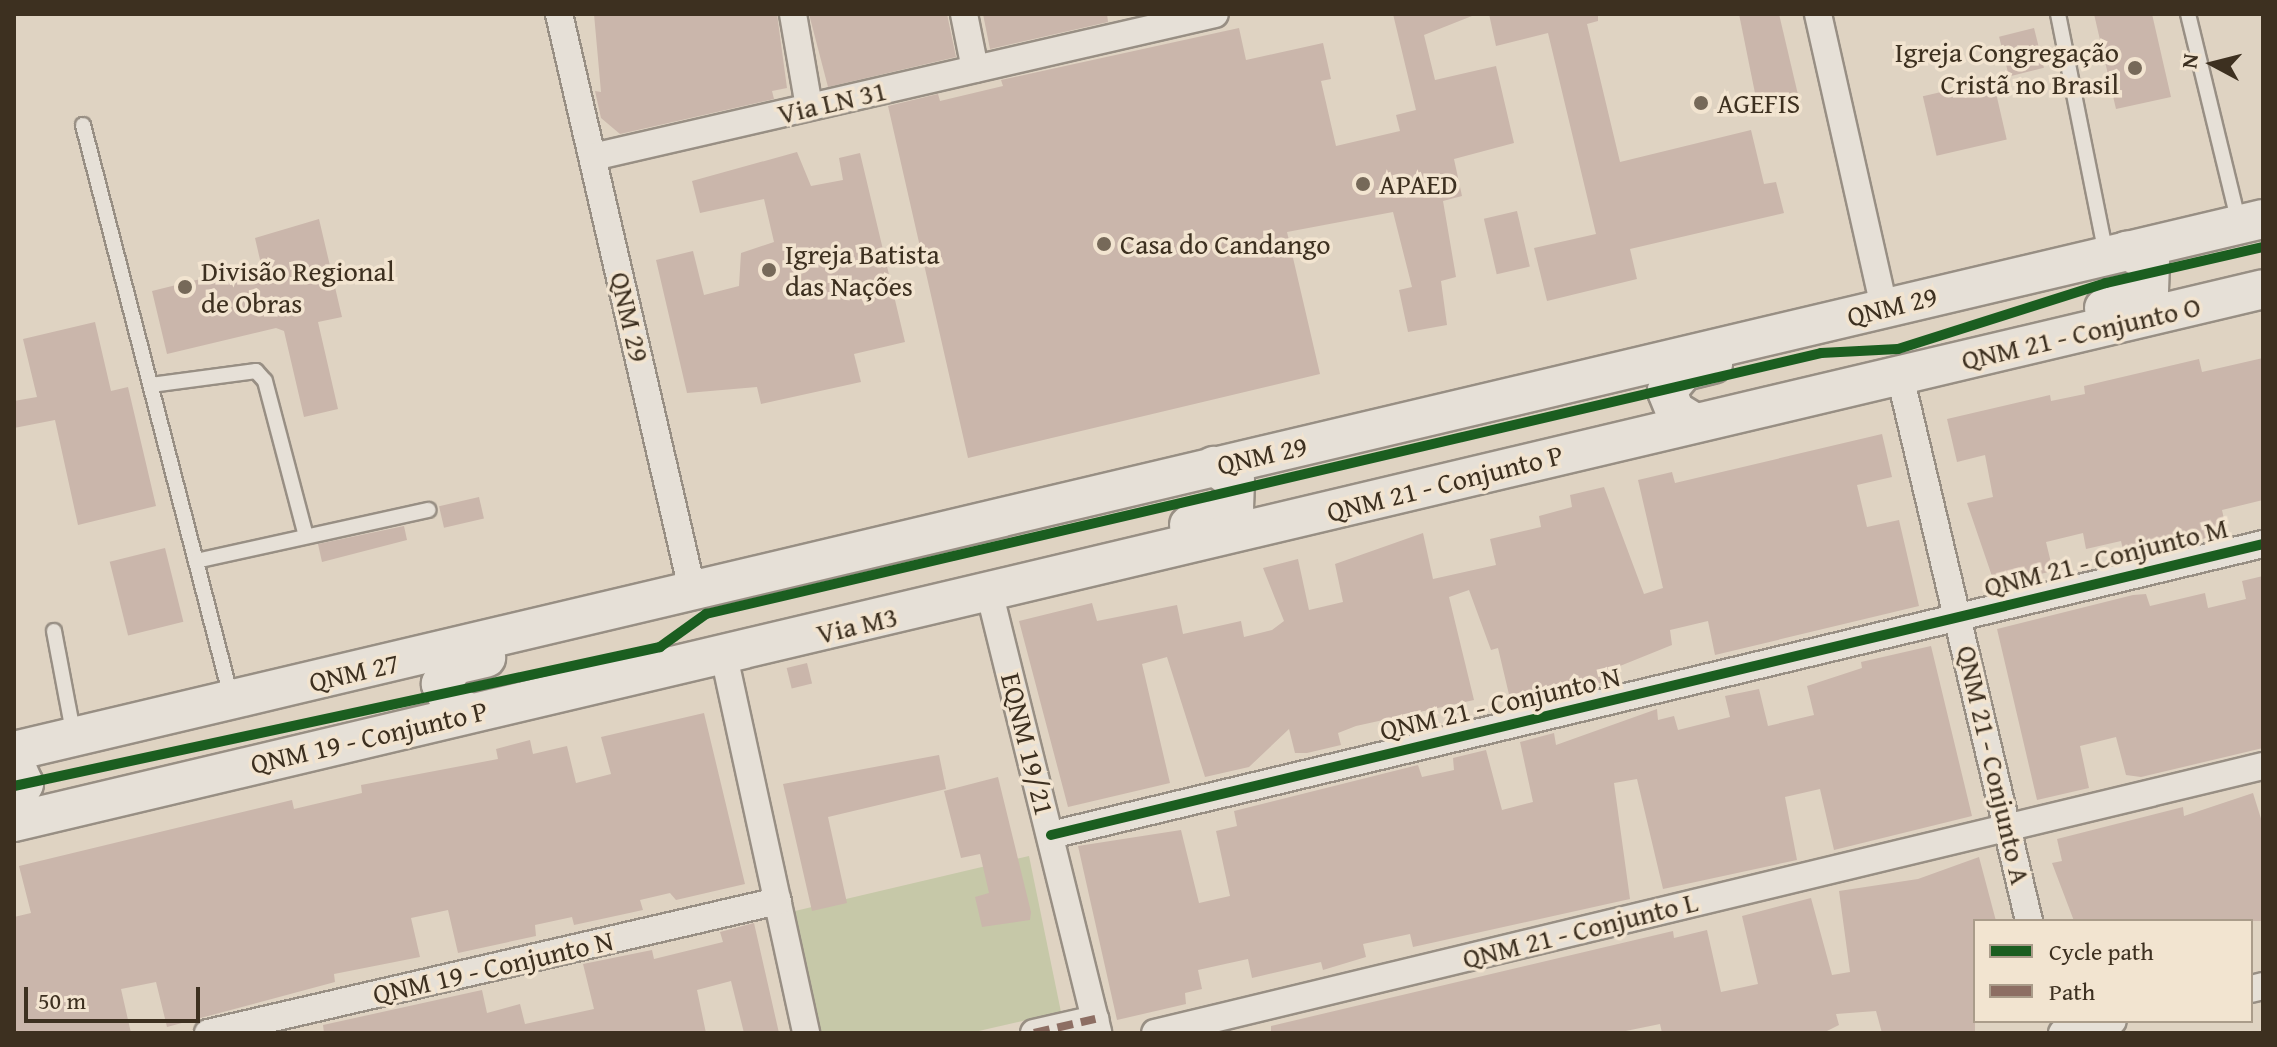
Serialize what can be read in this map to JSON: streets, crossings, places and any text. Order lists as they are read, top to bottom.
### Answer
{
  "streets": {
    "main road": [
      "QNM 29",
      "QNM 21 - Conjunto O",
      "QNM 21 - Conjunto P",
      "Via M3",
      "QNM 27",
      "QNM 19 - Conjunto P"
    ],
    "street": [
      "Via LN 31",
      "QNM 21 - Conjunto M",
      "QNM 21 - Conjunto N",
      "EQNM 19/21",
      "QNM 21 - Conjunto A",
      "QNM 21 - Conjunto L",
      "QNM 19 - Conjunto N"
    ]
  },
  "crossings": [
    ["Via LN 31", "QNM 29"],
    ["QNM 29", "QNM 27"],
    ["QNM 21 - Conjunto O", "QNM 21 - Conjunto P"],
    ["QNM 21 - Conjunto O", "QNM 21 - Conjunto A"],
    ["QNM 21 - Conjunto P", "Via M3"],
    ["QNM 21 - Conjunto P", "EQNM 19/21"],
    ["QNM 21 - Conjunto P", "QNM 21 - Conjunto A"],
    ["QNM 21 - Conjunto M", "QNM 21 - Conjunto N"],
    ["QNM 21 - Conjunto M", "QNM 21 - Conjunto A"],
    ["Via M3", "QNM 19 - Conjunto P"],
    ["Via M3", "EQNM 19/21"],
    ["QNM 21 - Conjunto N", "EQNM 19/21"],
    ["QNM 21 - Conjunto N", "QNM 21 - Conjunto A"],
    ["QNM 21 - Conjunto A", "QNM 21 - Conjunto L"]
  ],
  "places": [
    "Igreja Congregação Cristã no Brasil",
    "AGEFIS",
    "APAED",
    "Casa do Candango",
    "Igreja Batista das Nações",
    "Divisão Regional de Obras"
  ],
  "legend": ["Cycle path", "Path"],
  "scale_bar": "50 m",
  "north": "left"
}
